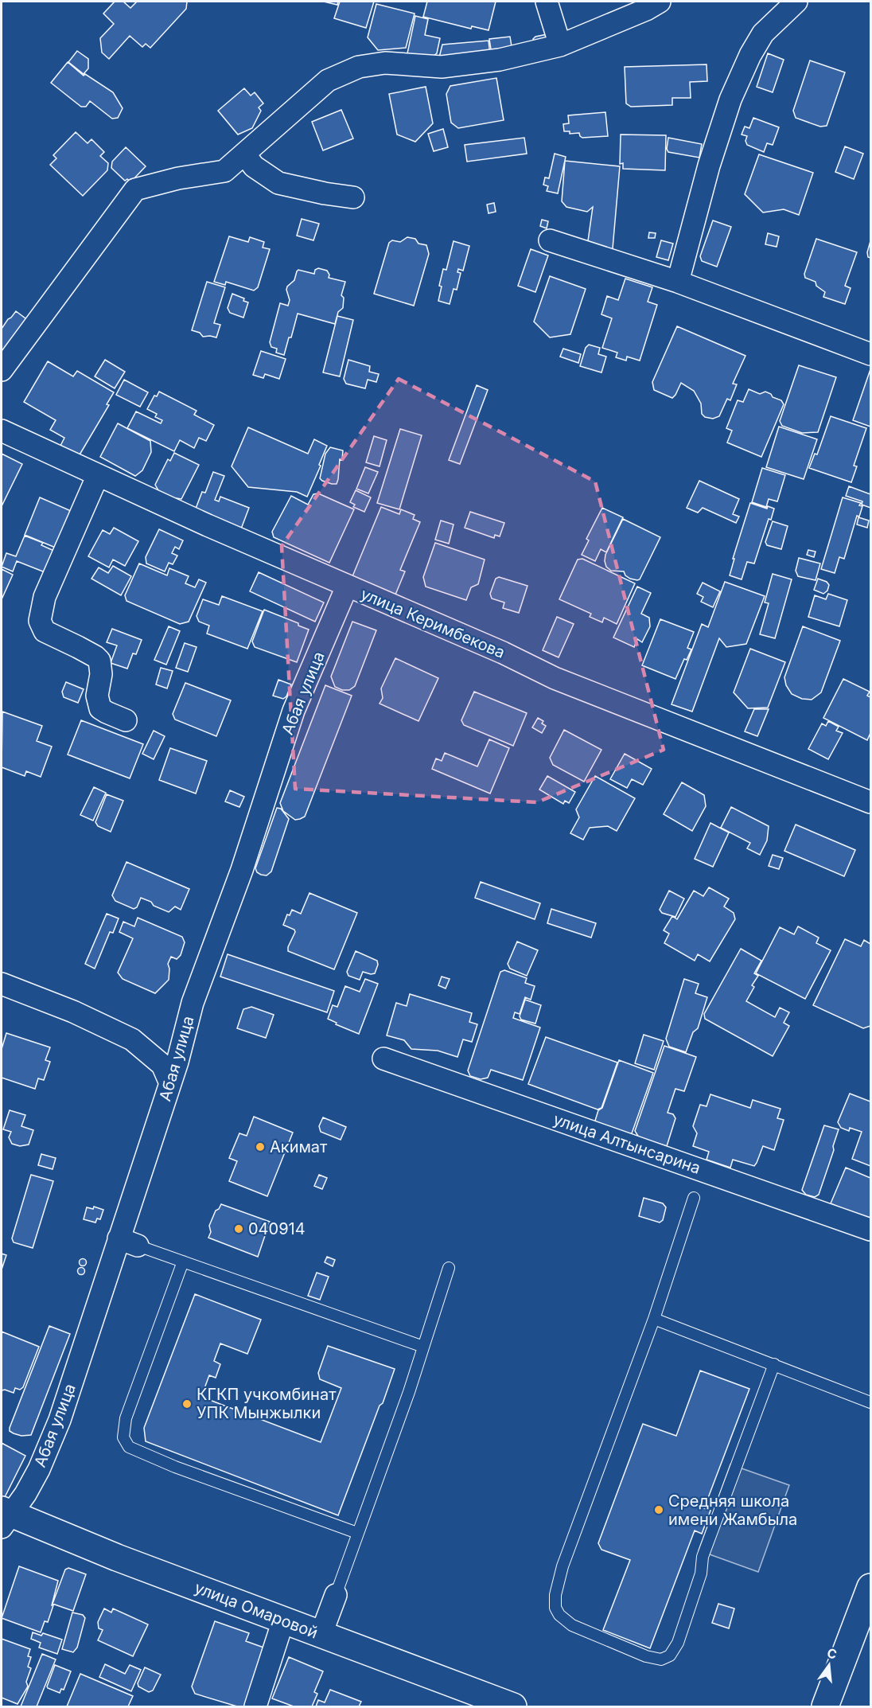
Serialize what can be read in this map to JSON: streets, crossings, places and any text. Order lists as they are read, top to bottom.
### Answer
{
  "streets": {
    "main road": ["улица Омаровой"],
    "street": ["улица Керимбекова", "Абая улица", "улица Алтынсарина"]
  },
  "crossings": [
    ["улица Керимбекова", "Абая улица"],
    ["Абая улица", "улица Омаровой"]
  ],
  "places": [
    "Акимат",
    "040914",
    "КГКП учкомбинат УПК Мынжылки",
    "Средняя школа имени Жамбыла"
  ],
  "north": "top"
}
